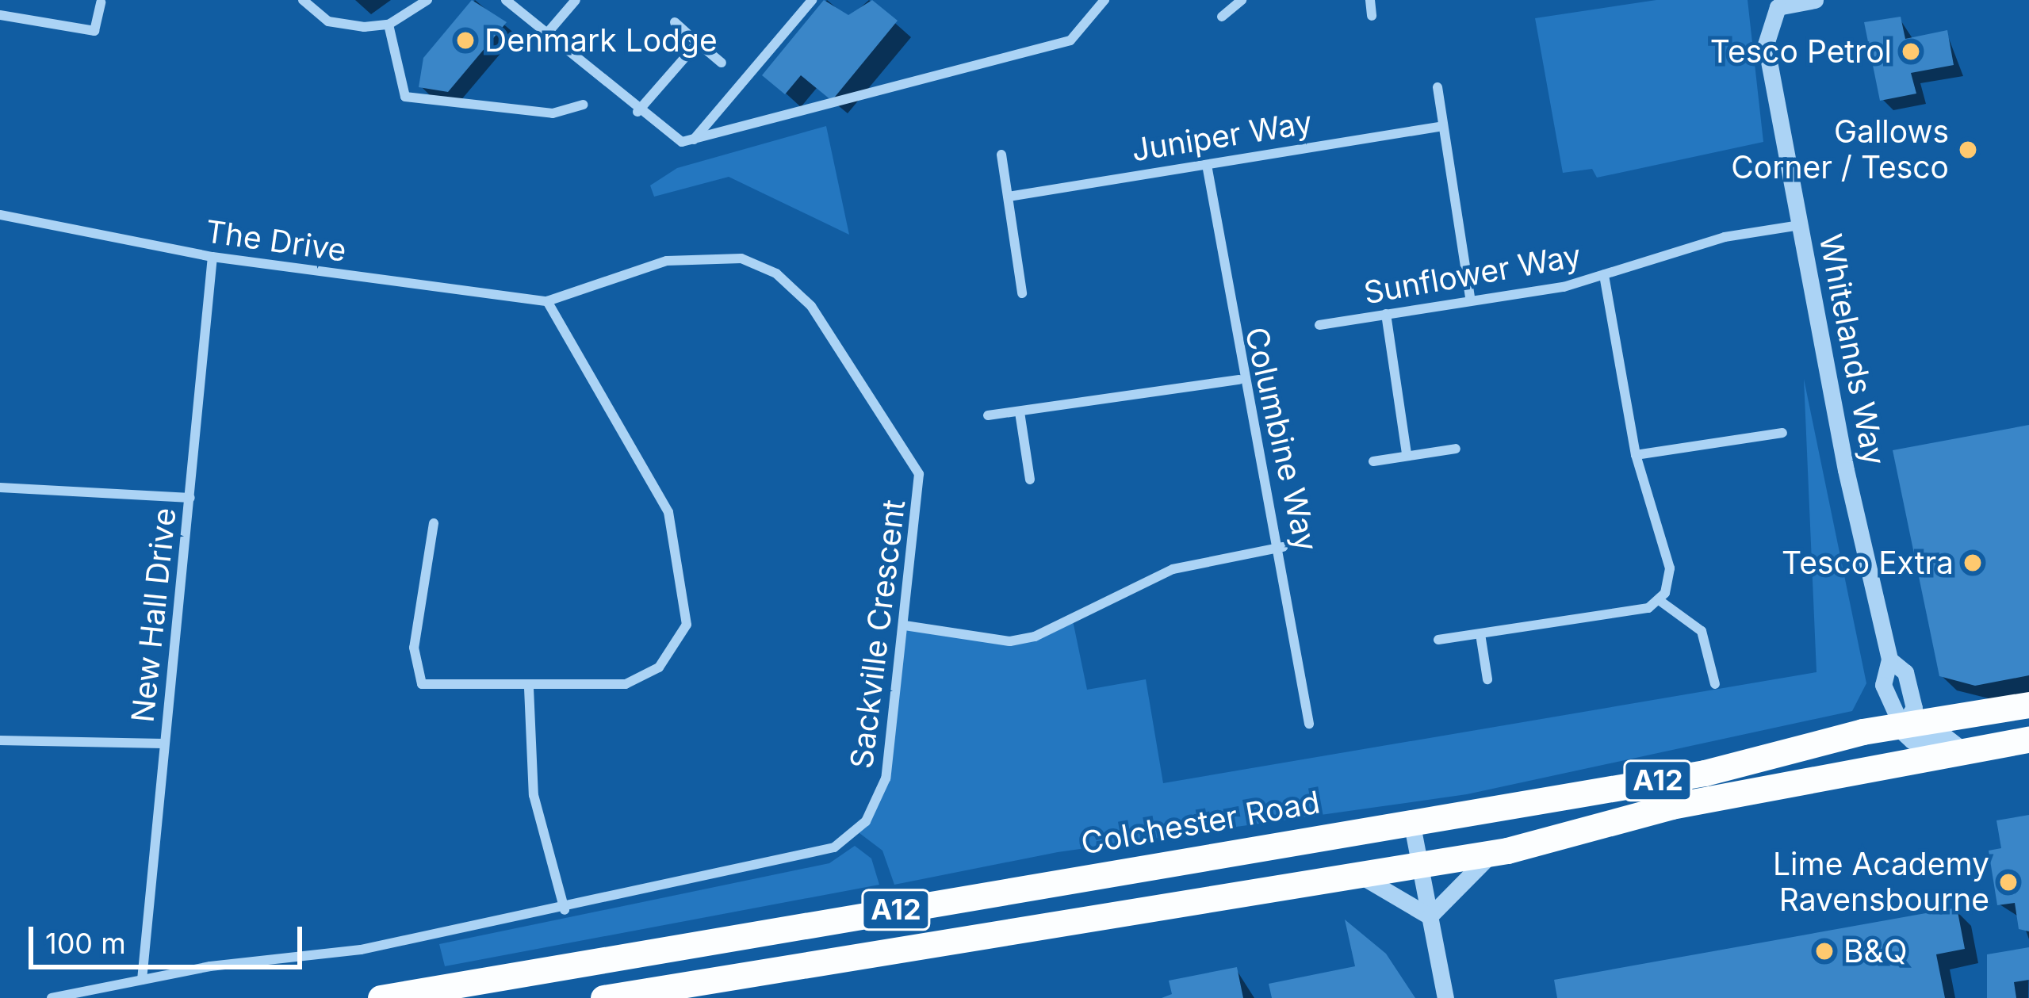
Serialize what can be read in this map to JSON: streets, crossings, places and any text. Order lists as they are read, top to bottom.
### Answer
{
  "streets": {
    "highway": ["A12", "Colchester Road"],
    "street": [
      "Juniper Way",
      "The Drive",
      "Sunflower Way",
      "Whitelands Way",
      "Columbine Way",
      "New Hall Drive",
      "Sackville Crescent"
    ]
  },
  "crossings": [
    ["Juniper Way", "Columbine Way"],
    ["The Drive", "New Hall Drive"],
    ["The Drive", "Sackville Crescent"],
    ["Sunflower Way", "Whitelands Way"],
    ["Whitelands Way", "A12"],
    ["Whitelands Way", "Colchester Road"],
    ["New Hall Drive", "Sackville Crescent"],
    ["A12", "Colchester Road"]
  ],
  "places": [
    "Denmark Lodge",
    "Tesco Petrol",
    "Gallows Corner / Tesco",
    "Tesco Extra",
    "Lime Academy Ravensbourne",
    "B&Q"
  ],
  "scale_bar": "100 m"
}
